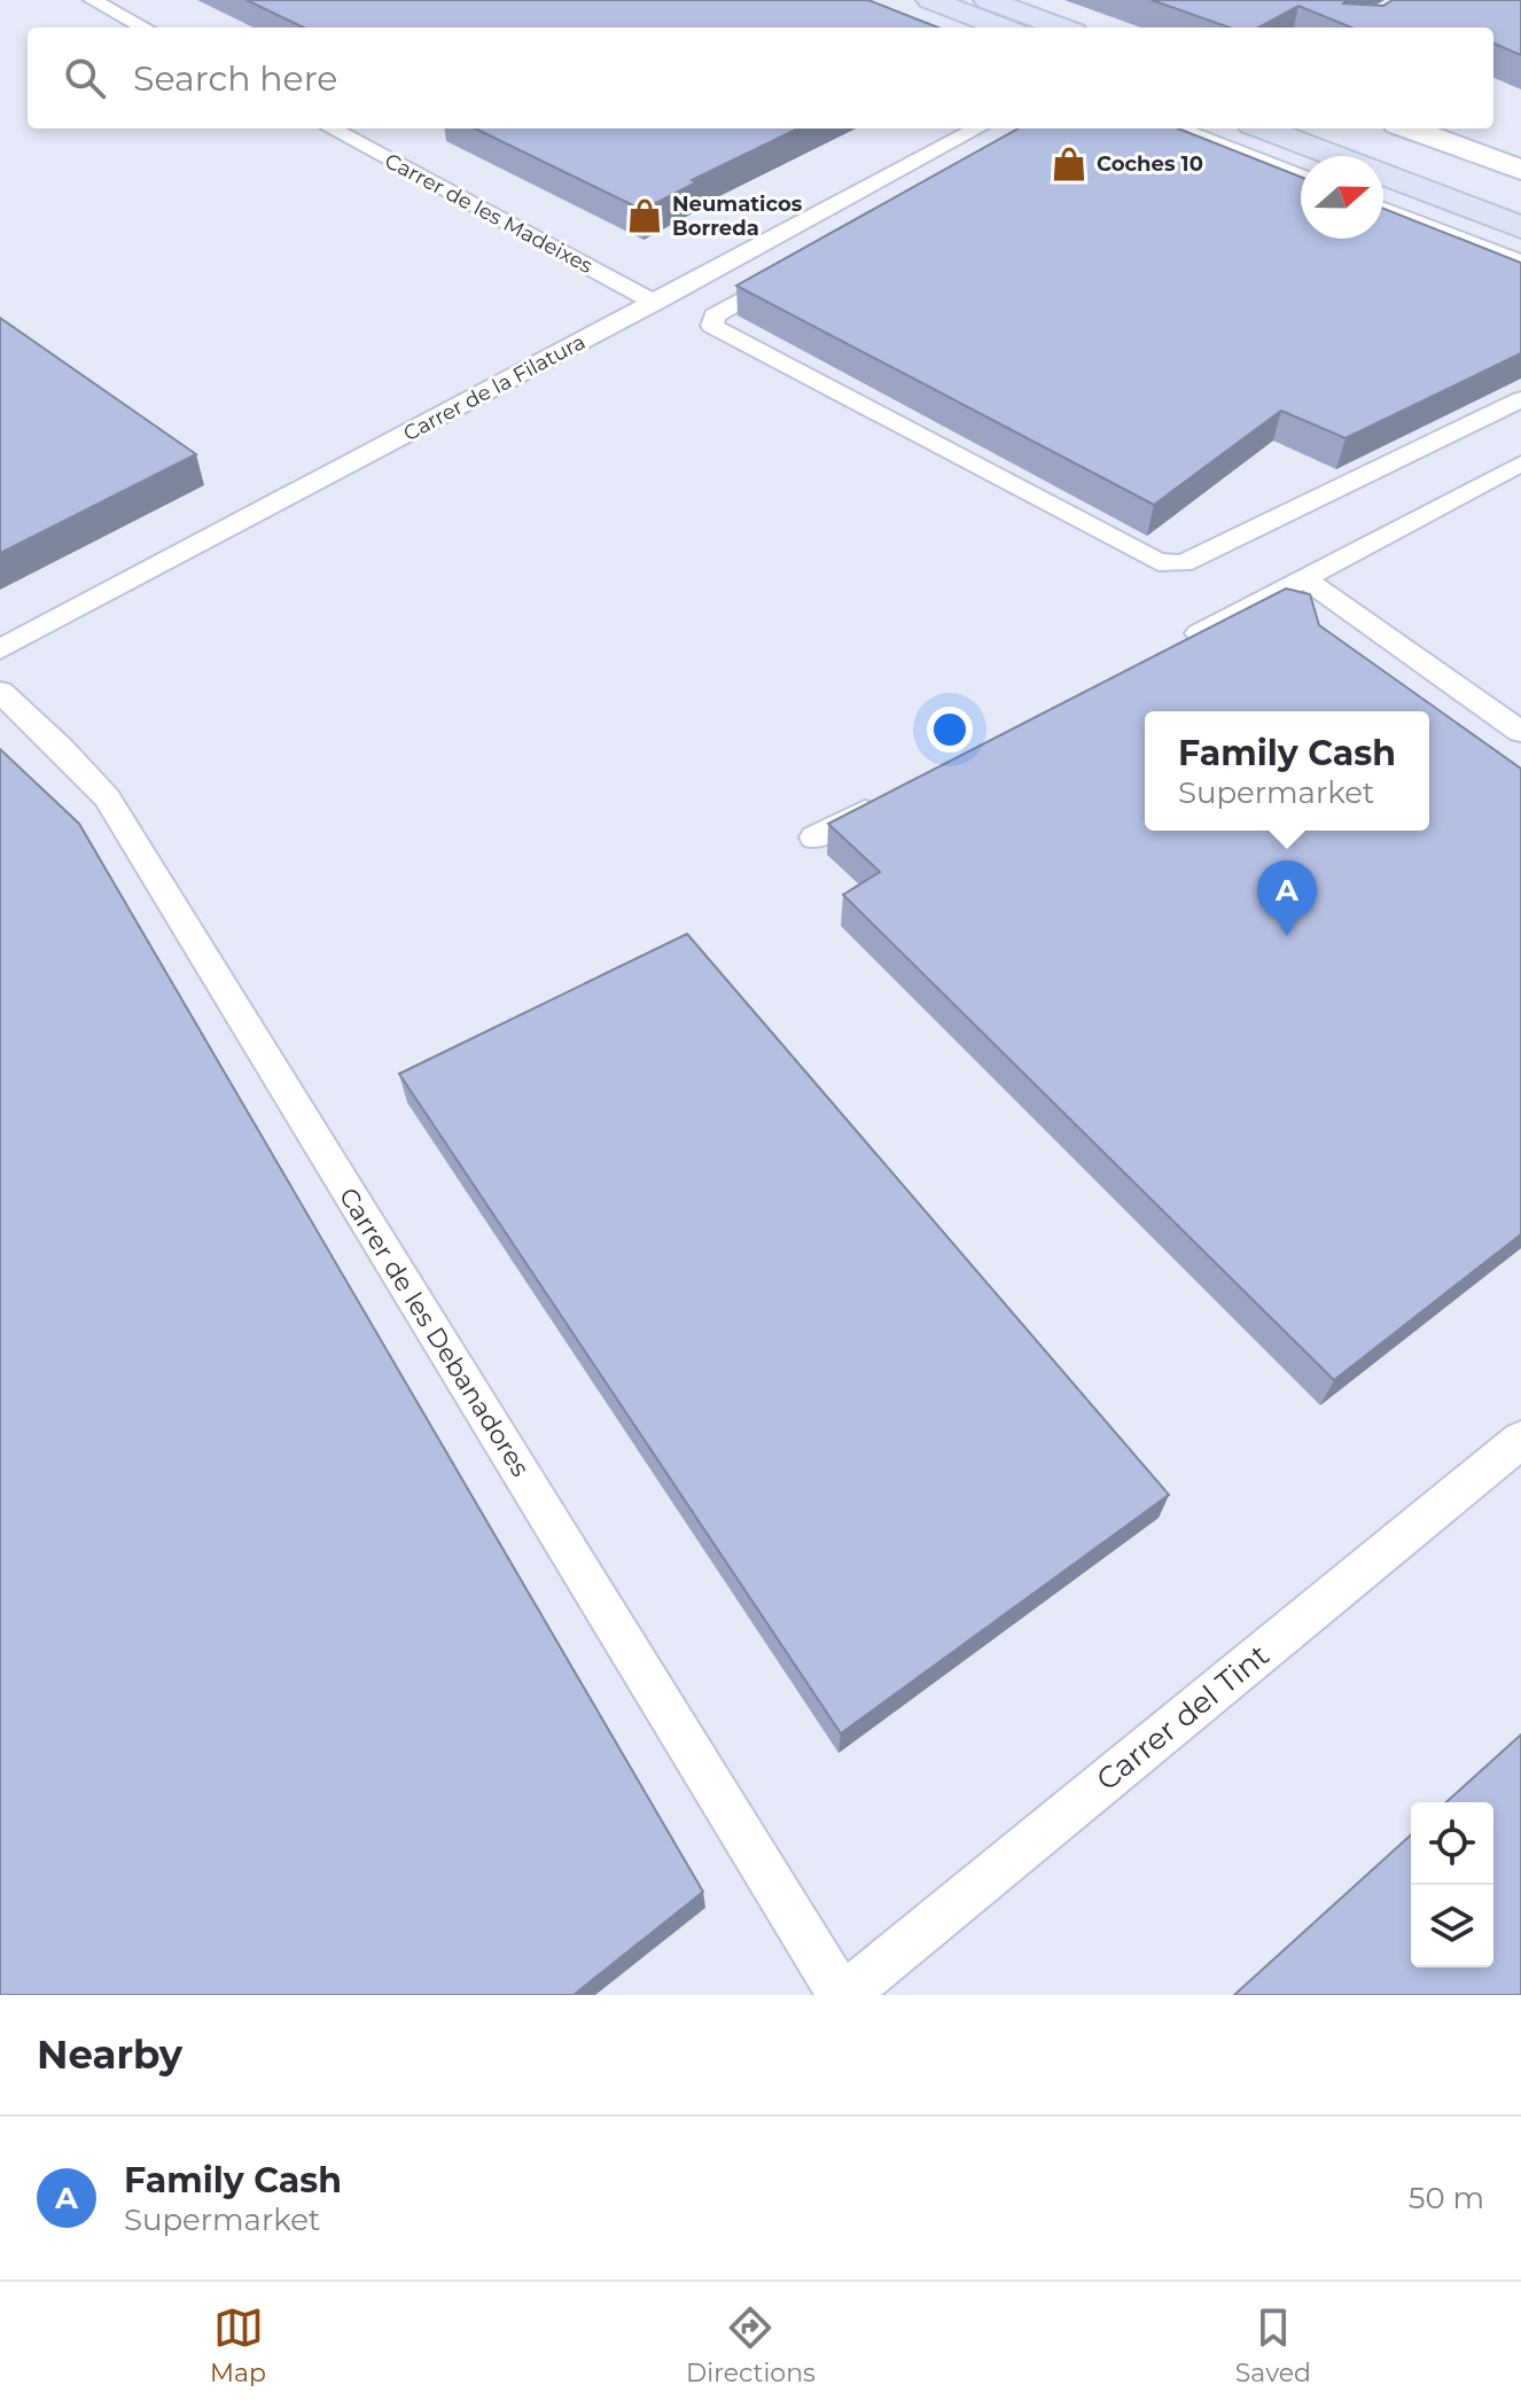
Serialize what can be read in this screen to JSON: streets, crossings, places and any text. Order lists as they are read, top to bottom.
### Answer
{
  "streets": {
    "lane": [
      "Carrer de les Madeixes",
      "Carrer de la Filatura",
      "Carrer de les Debanadores",
      "Carrer del Tint"
    ]
  },
  "crossings": [
    ["Carrer de les Madeixes", "Carrer de la Filatura"],
    ["Carrer de les Debanadores", "Carrer del Tint"]
  ],
  "places": {
    "shop": ["Coches 10", "Neumaticos Borreda"]
  },
  "north": "right",
  "page": {
    "search": "Search here",
    "popup": ["Family Cash", "Supermarket"],
    "pins": "A",
    "heading": "Nearby",
    "list": [
      {
        "mark": "A",
        "name": "Family Cash",
        "note": "Supermarket",
        "value": "50 m"
      }
    ],
    "nav": ["Map", "Directions", "Saved"]
  }
}
